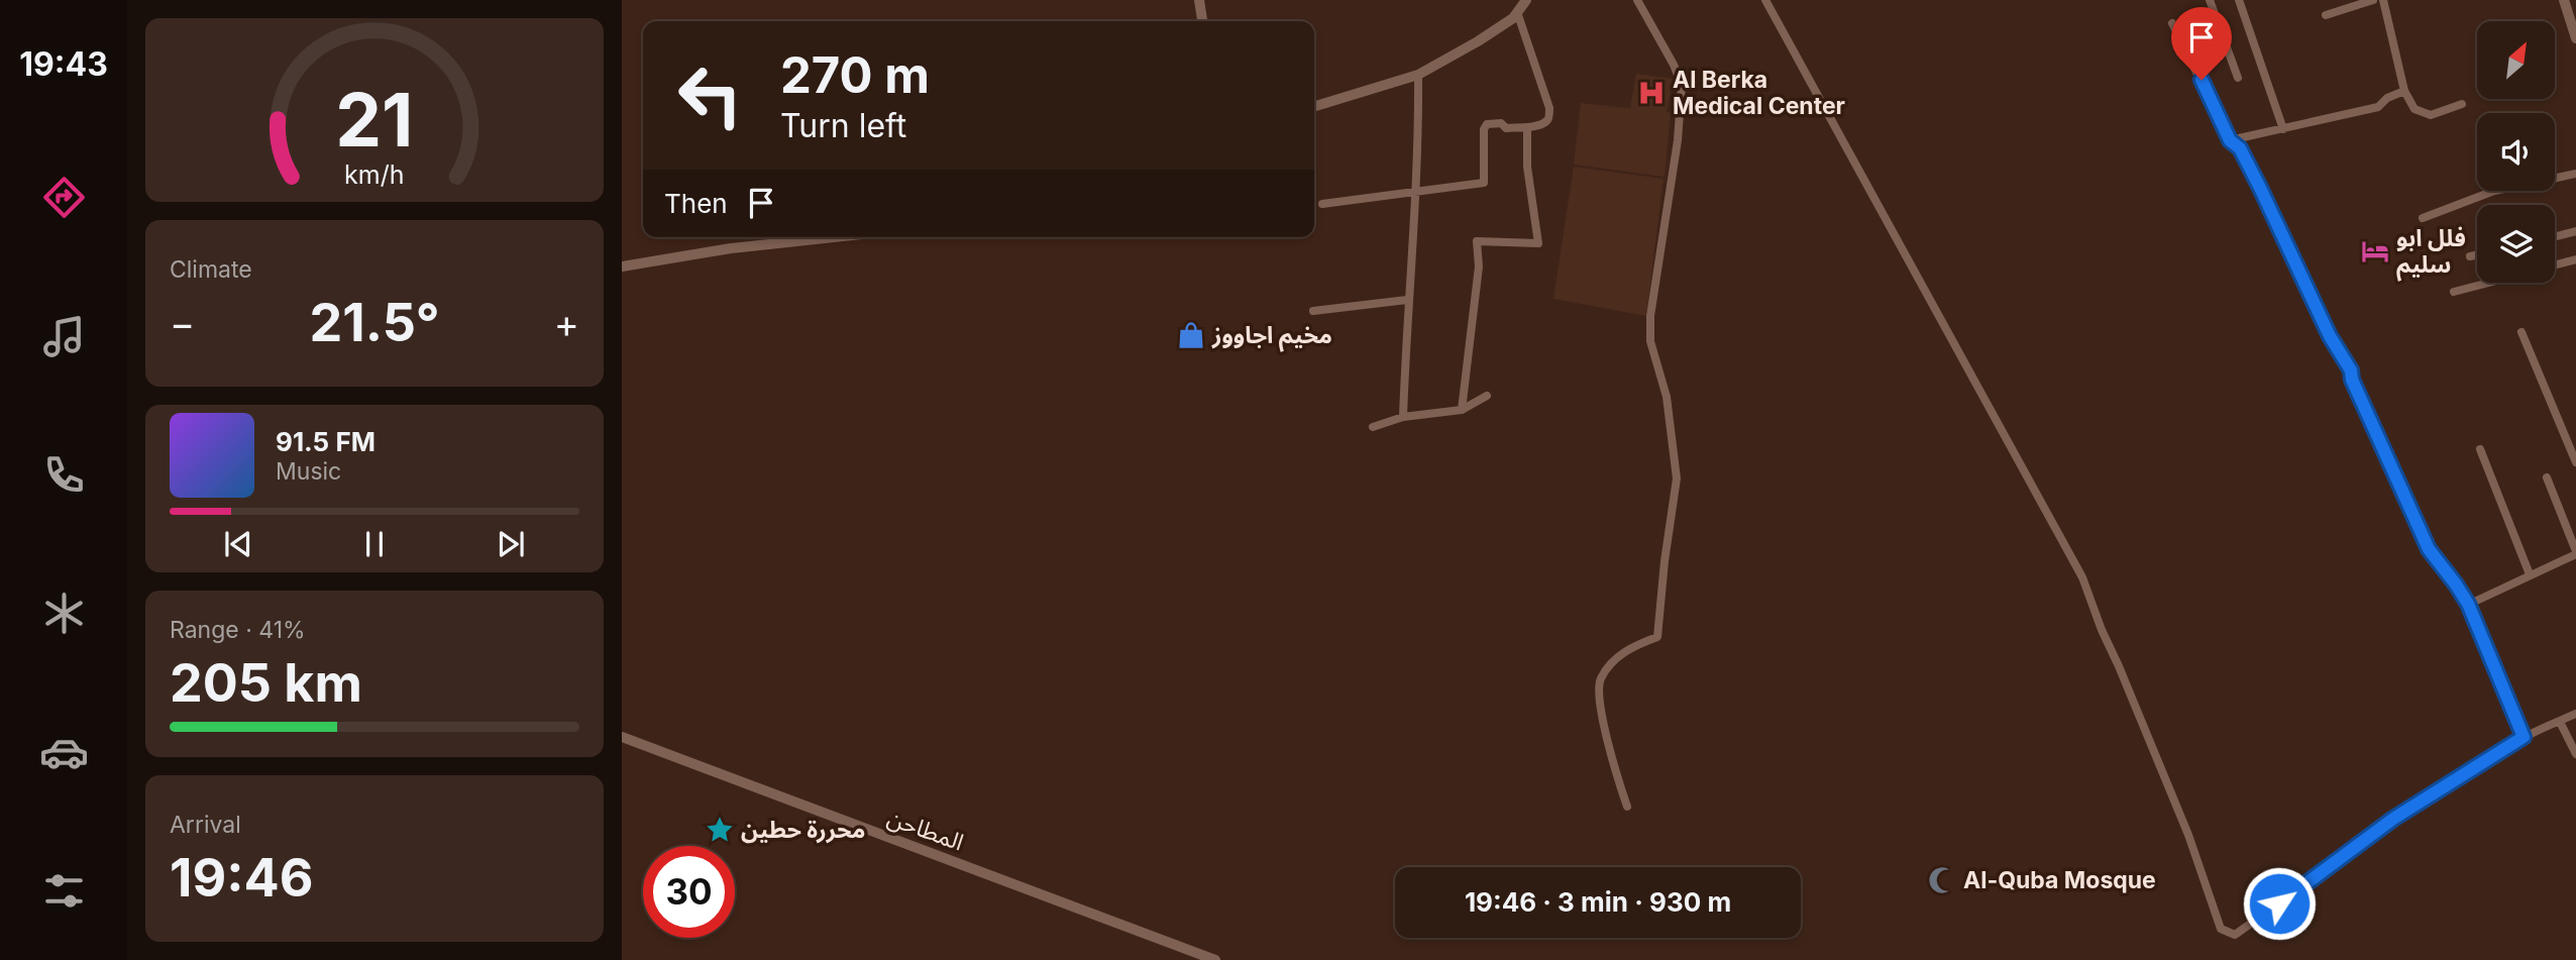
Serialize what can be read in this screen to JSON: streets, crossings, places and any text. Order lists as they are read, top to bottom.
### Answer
{
  "streets": {
    "main road": ["المطاحن"]
  },
  "places": {
    "hospital": ["Al Berka Medical Center"],
    "hotel": ["فلل ابو سليم"],
    "shop": ["مخيم اجاووز"],
    "place": ["محررة حطين"],
    "mosque": ["Al-Quba Mosque"]
  },
  "north": "top right",
  "page": {
    "tabs": "19:43",
    "turn": ["270 m", "Turn left"],
    "then": "Then",
    "tile": [
      "Climate",
      ["Range · 41%", "205 km"],
      ["Arrival", "19:46"]
    ],
    "heat": ["−", "21.5°", "+"],
    "song": ["91.5 FM", "Music"],
    "limit": "30",
    "trip": "19:46 · 3 min · 930 m",
    "gauge": ["21", "km/h"]
  }
}
